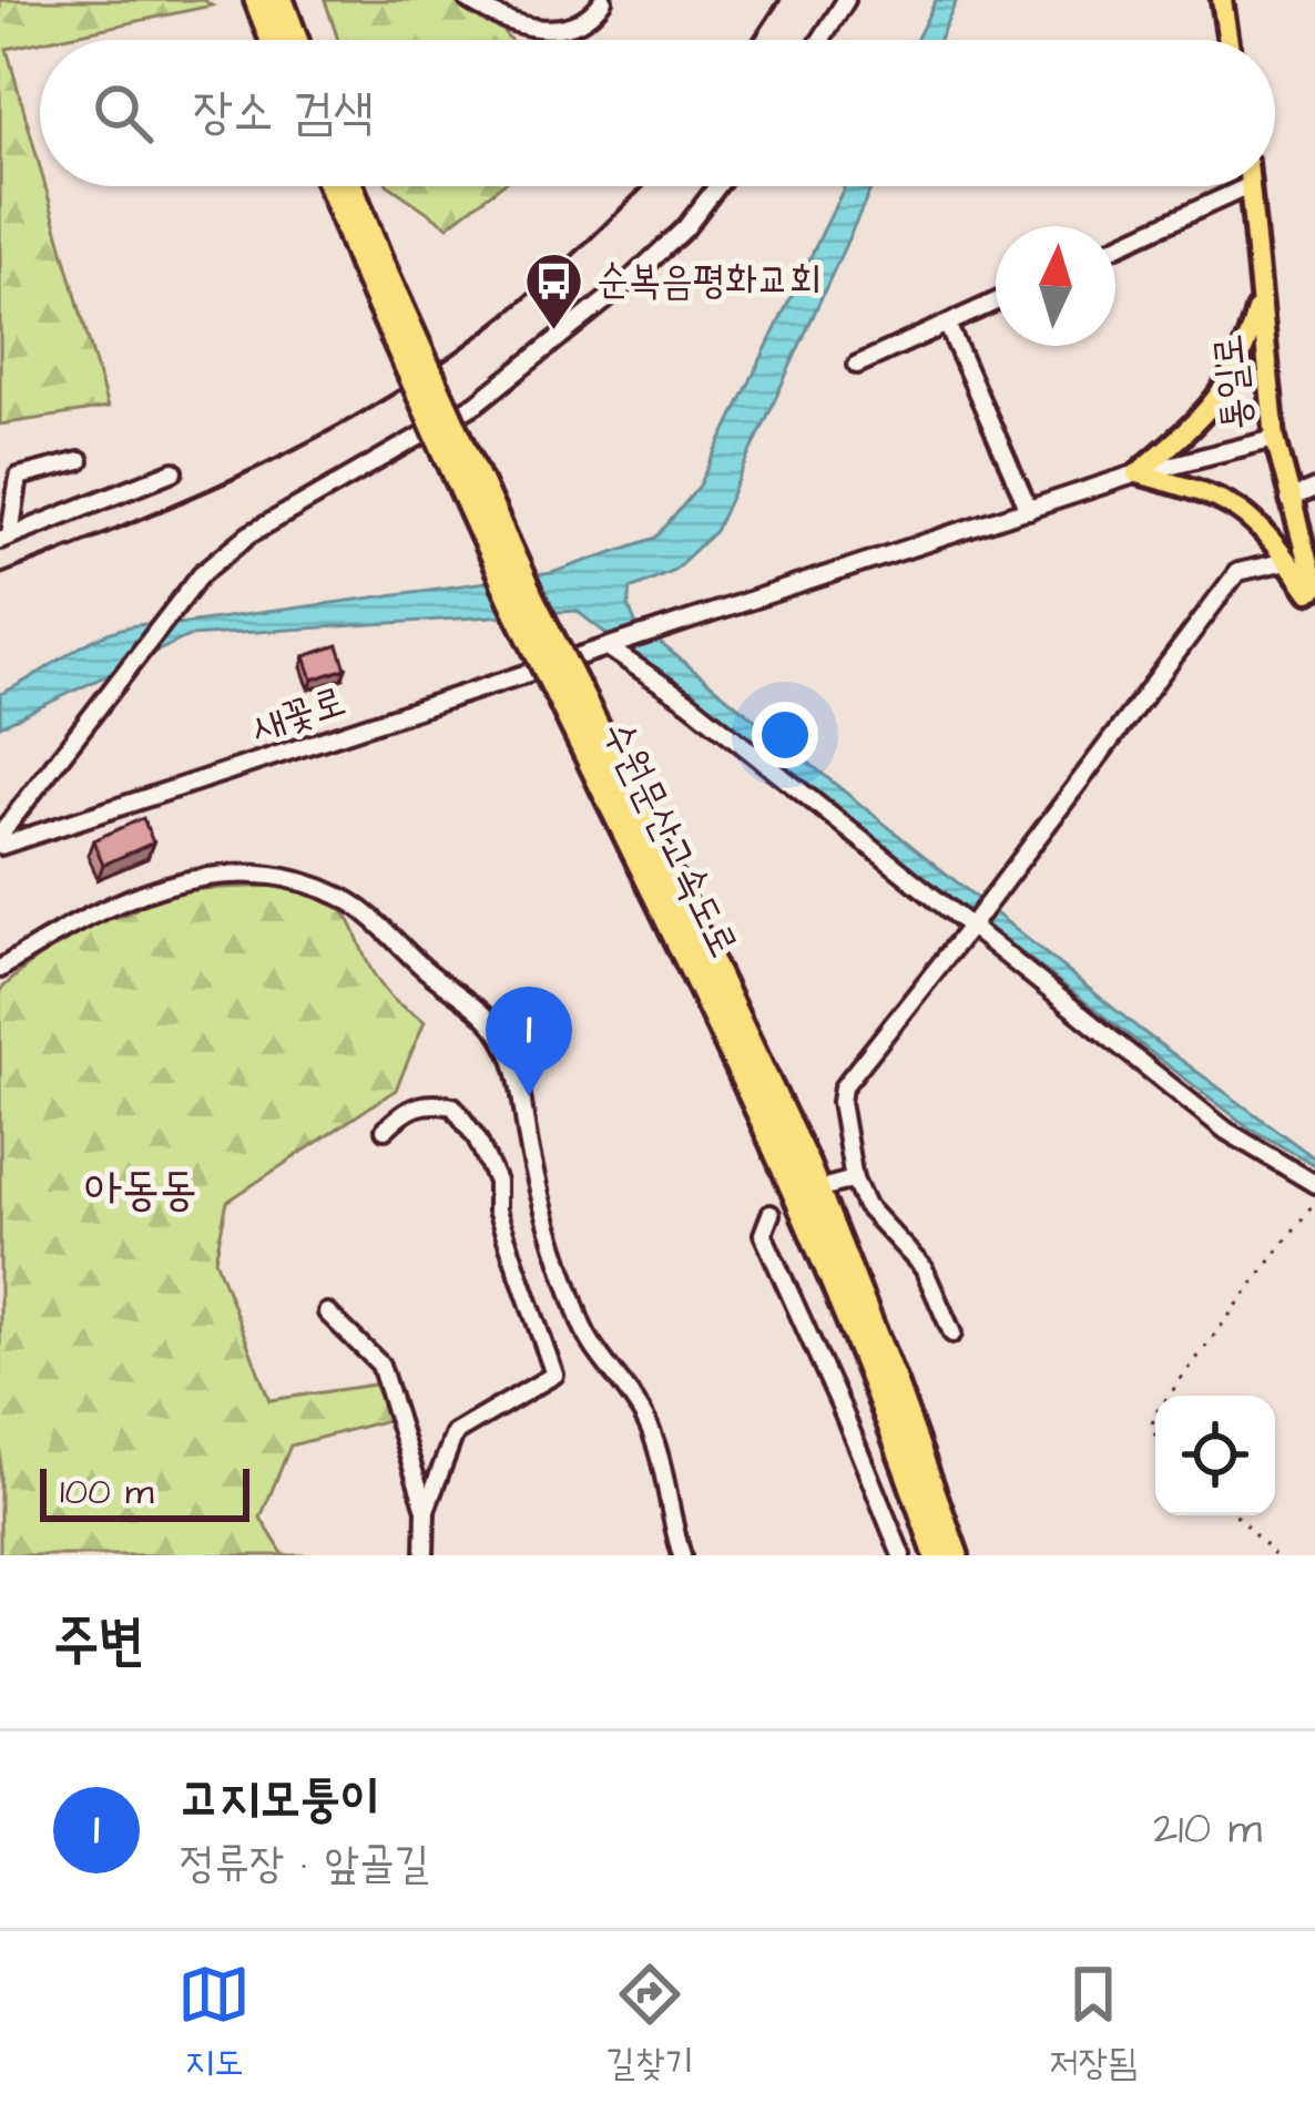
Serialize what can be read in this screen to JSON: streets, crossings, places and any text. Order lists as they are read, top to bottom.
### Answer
{
  "streets": {
    "highway": ["수원문산고속도로"],
    "main road": ["통일로"],
    "street": ["새꽃로"]
  },
  "districts": ["아동동"],
  "places": {
    "bus stop": ["순복음평화교회"]
  },
  "scale_bar": "100 m",
  "north": "top",
  "page": {
    "search": "장소 검색",
    "pins": "1",
    "scale": "100 m",
    "heading": "주변",
    "list": [
      {
        "mark": "1",
        "name": "고지모퉁이",
        "note": "정류장 · 앞골길",
        "value": "210 m"
      }
    ],
    "nav": ["지도", "길찾기", "저장됨"]
  }
}
